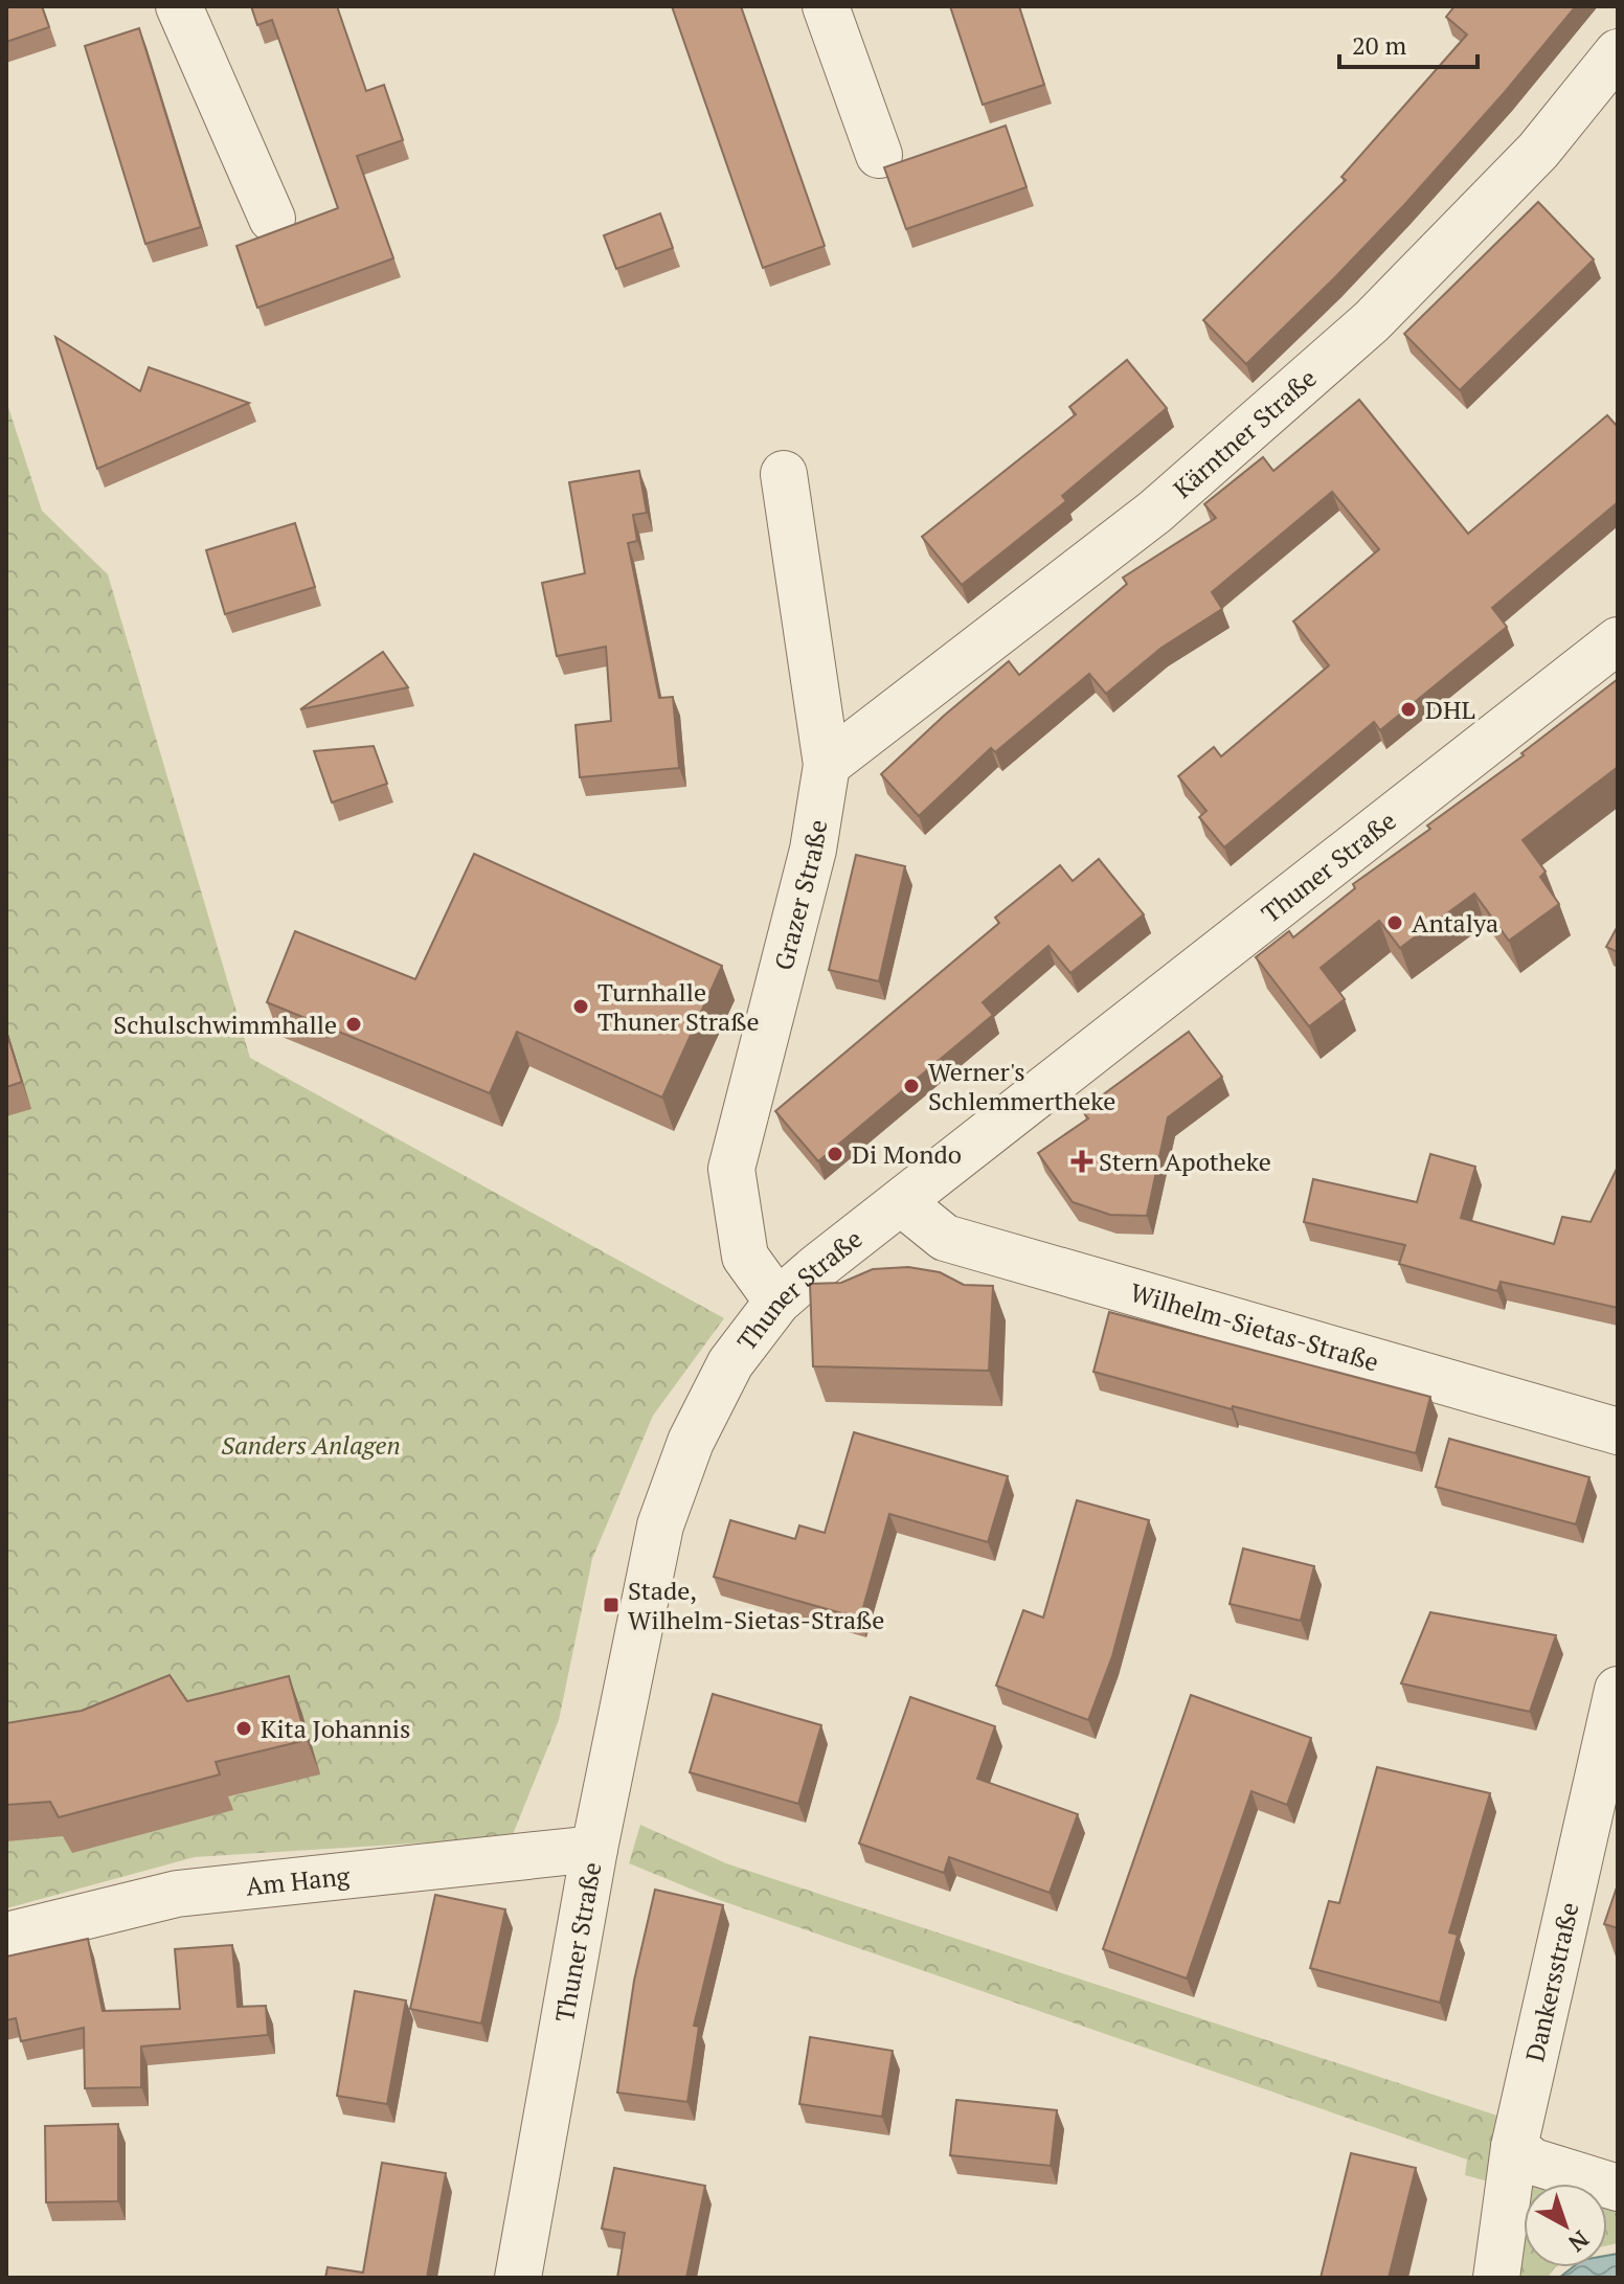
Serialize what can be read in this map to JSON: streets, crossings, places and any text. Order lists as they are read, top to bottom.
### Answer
{
  "streets": {
    "street": [
      "Kärntner Straße",
      "Thuner Straße",
      "Grazer Straße",
      "Wilhelm-Sietas-Straße",
      "Am Hang",
      "Dankersstraße"
    ]
  },
  "crossings": [
    ["Kärntner Straße", "Grazer Straße"],
    ["Thuner Straße", "Grazer Straße"],
    ["Thuner Straße", "Wilhelm-Sietas-Straße"],
    ["Thuner Straße", "Am Hang"]
  ],
  "parks": ["Sanders Anlagen"],
  "places": {
    "other": [
      "DHL",
      "Antalya",
      "Turnhalle Thuner Straße",
      "Schulschwimmhalle",
      "Werner's Schlemmertheke",
      "Di Mondo",
      "Kita Johannis"
    ],
    "health": ["Stern Apotheke"],
    "transit": ["Stade, Wilhelm-Sietas-Straße"]
  },
  "scale_bar": "20 m",
  "north": "bottom right"
}
